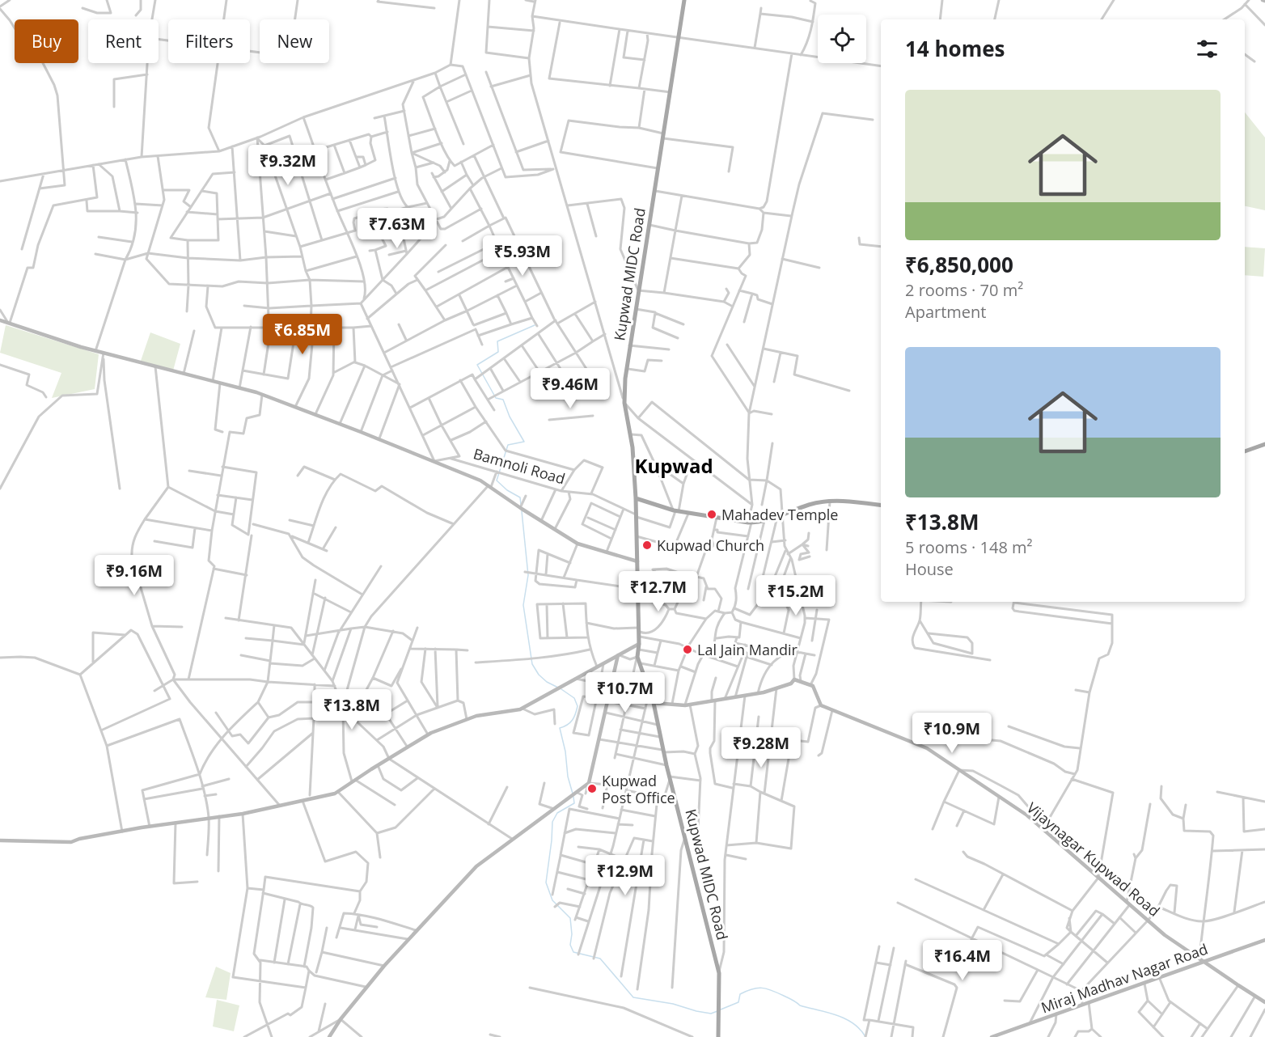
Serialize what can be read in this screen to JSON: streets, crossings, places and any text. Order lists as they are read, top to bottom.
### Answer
{
  "streets": {
    "main road": ["Kupwad MIDC Road"],
    "street": ["Bamnoli Road", "Vijaynagar Kupwad Road", "Miraj Madhav Nagar Road"]
  },
  "crossings": [
    ["Kupwad MIDC Road", "Bamnoli Road"],
    ["Vijaynagar Kupwad Road", "Miraj Madhav Nagar Road"]
  ],
  "districts": ["Kupwad"],
  "places": [
    "Mahadev Temple",
    "Kupwad Church",
    "Lal Jain Mandir",
    "Kupwad Post Office"
  ],
  "page": {
    "chip": [
      "Buy",
      "Rent",
      "Filters",
      "New"
    ],
    "heading": "14 homes",
    "list": [
      {
        "name": "₹6,850,000",
        "note": "2 rooms · 70 m² · Apartment"
      },
      {
        "name": "₹13.8M",
        "note": "5 rooms · 148 m² · House"
      }
    ],
    "price": [
      "₹9.32M",
      "₹7.63M",
      "₹5.93M",
      "₹6.85M",
      "₹9.46M",
      "₹9.16M",
      "₹12.7M",
      "₹15.2M",
      "₹10.7M",
      "₹13.8M",
      "₹10.9M",
      "₹9.28M",
      "₹12.9M",
      "₹16.4M"
    ]
  }
}
